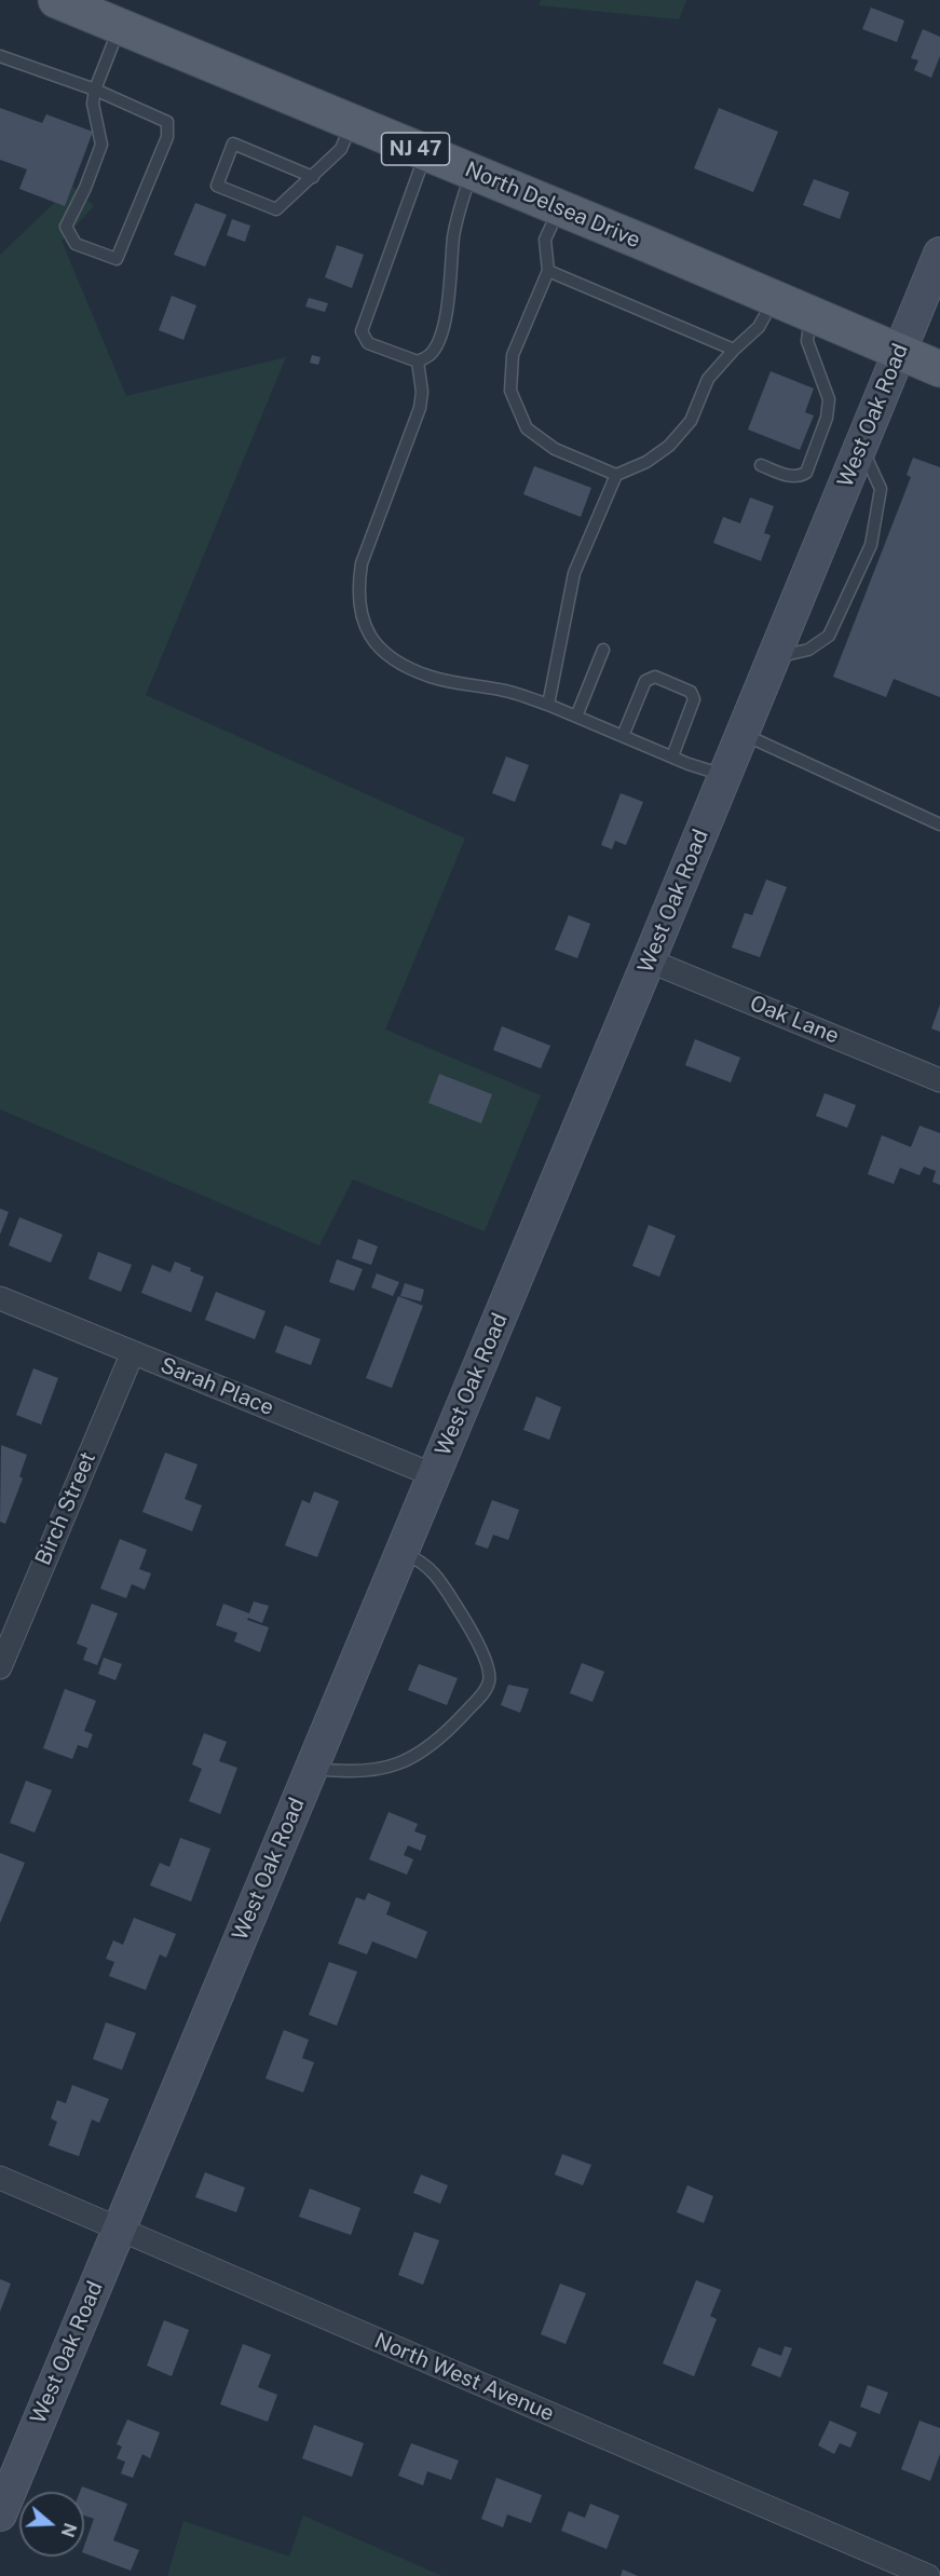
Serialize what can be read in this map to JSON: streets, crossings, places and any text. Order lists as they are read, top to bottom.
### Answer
{
  "streets": {
    "main road": ["NJ 47", "North Delsea Drive"],
    "street": [
      "West Oak Road",
      "Oak Lane",
      "Sarah Place",
      "Birch Street",
      "North West Avenue"
    ]
  },
  "crossings": [
    ["North Delsea Drive", "West Oak Road"],
    ["West Oak Road", "Oak Lane"],
    ["West Oak Road", "Sarah Place"],
    ["West Oak Road", "North West Avenue"],
    ["Sarah Place", "Birch Street"]
  ],
  "north": "right"
}
